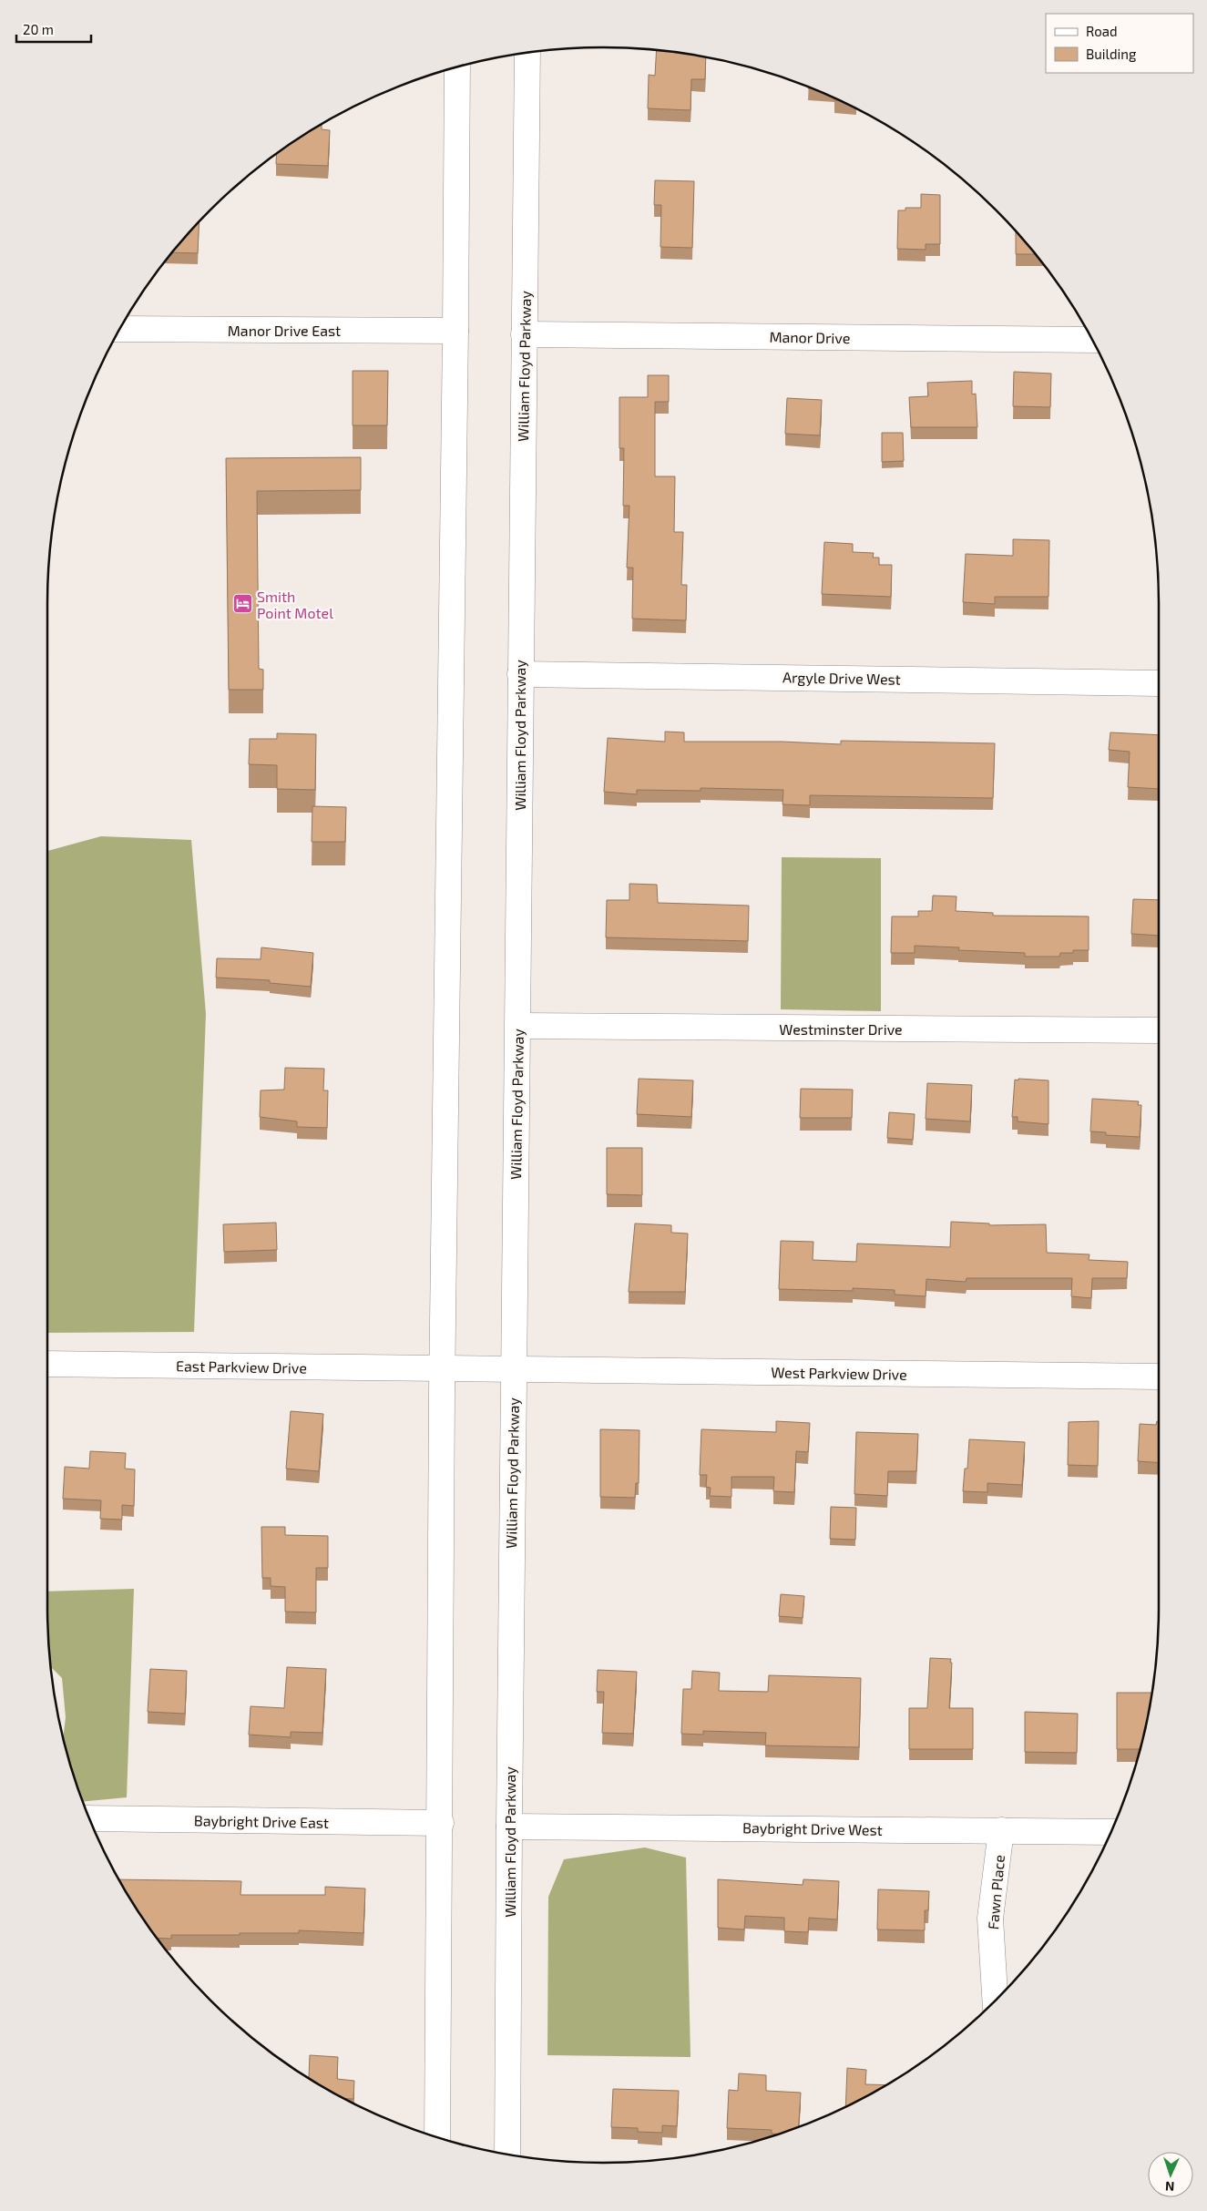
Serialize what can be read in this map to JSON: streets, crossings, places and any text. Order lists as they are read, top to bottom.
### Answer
{
  "streets": {
    "main road": [
      "Manor Drive East",
      "Manor Drive",
      "William Floyd Parkway",
      "Argyle Drive West",
      "Westminster Drive",
      "East Parkview Drive",
      "West Parkview Drive",
      "Baybright Drive East",
      "Baybright Drive West",
      "Fawn Place"
    ]
  },
  "crossings": [
    ["Manor Drive", "William Floyd Parkway"],
    ["William Floyd Parkway", "Argyle Drive West"],
    ["William Floyd Parkway", "Westminster Drive"],
    ["William Floyd Parkway", "East Parkview Drive"],
    ["William Floyd Parkway", "West Parkview Drive"],
    ["William Floyd Parkway", "Baybright Drive West"],
    ["East Parkview Drive", "West Parkview Drive"],
    ["Baybright Drive West", "Fawn Place"]
  ],
  "places": {
    "hotel": ["Smith Point Motel"]
  },
  "legend": ["Road", "Building"],
  "scale_bar": "20 m",
  "north": "bottom"
}
